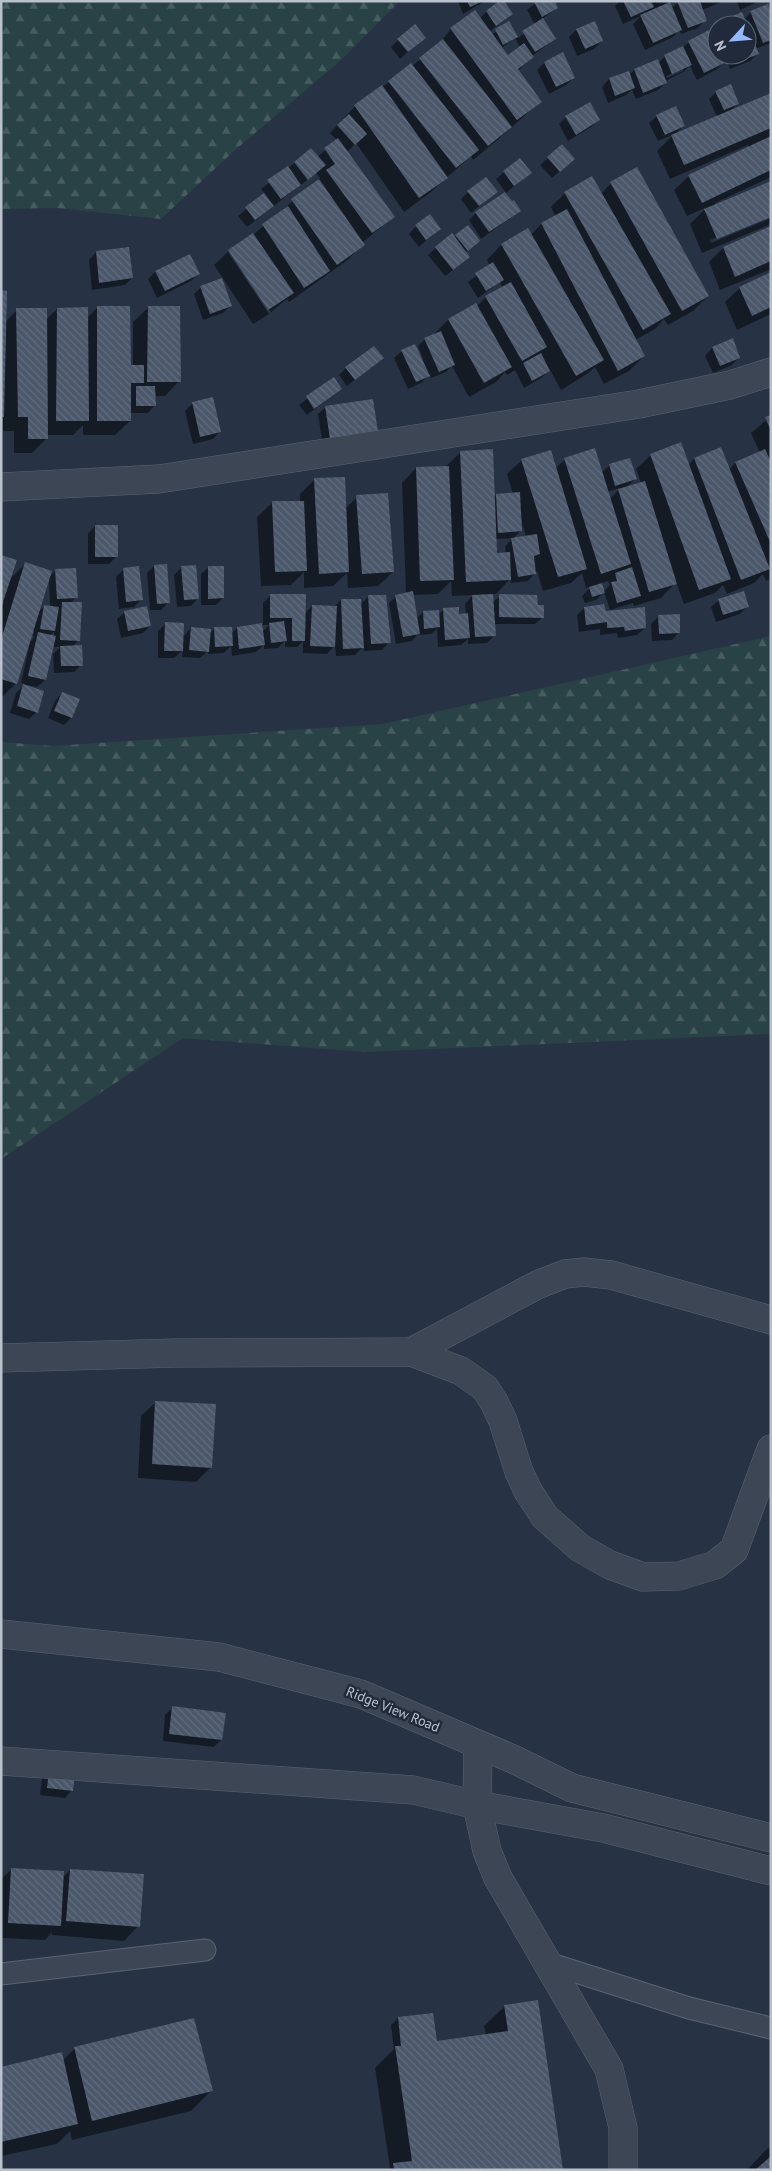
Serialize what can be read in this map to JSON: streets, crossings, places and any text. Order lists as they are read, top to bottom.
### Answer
{
  "streets": {
    "street": ["Ridge View Road"]
  },
  "north": "bottom left"
}
